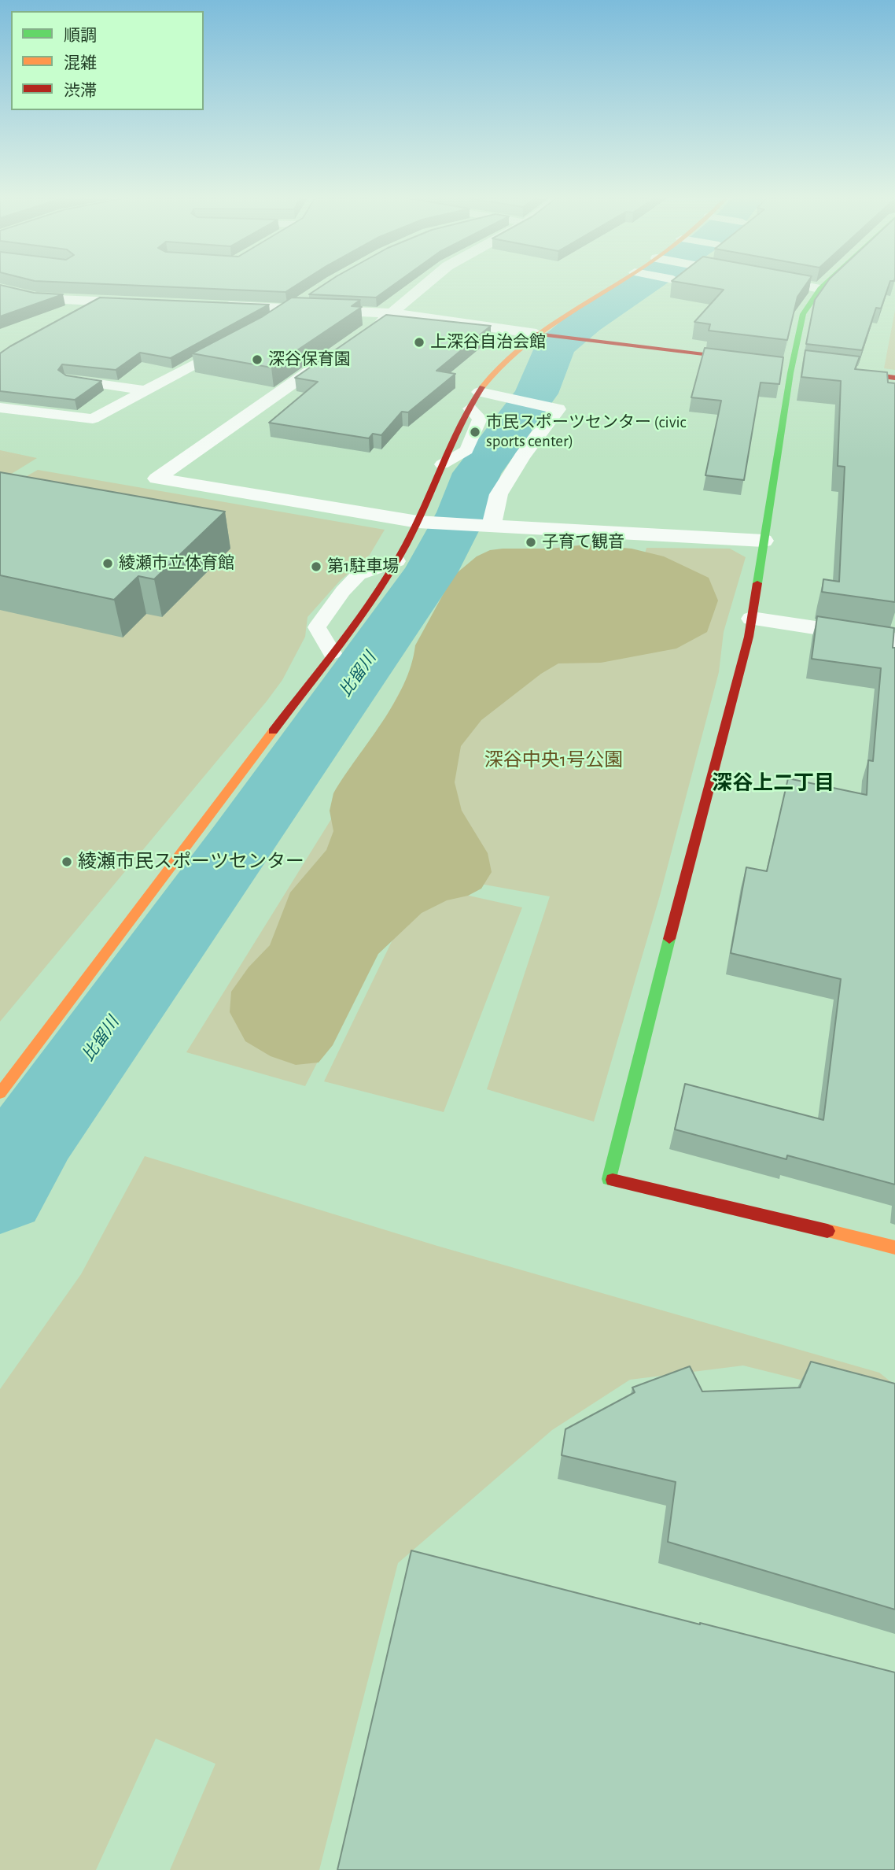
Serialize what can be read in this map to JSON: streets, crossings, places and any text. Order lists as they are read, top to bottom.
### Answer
{
  "districts": ["深谷上二丁目"],
  "water": ["比留川"],
  "parks": ["深谷中央1号公園"],
  "places": [
    "上深谷自治会館",
    "深谷保育園",
    "市民スポーツセンター (civic sports center)",
    "子育て観音",
    "綾瀬市立体育館",
    "第1駐車場",
    "綾瀬市民スポーツセンター"
  ],
  "legend": ["順調", "混雑", "渋滞"]
}
